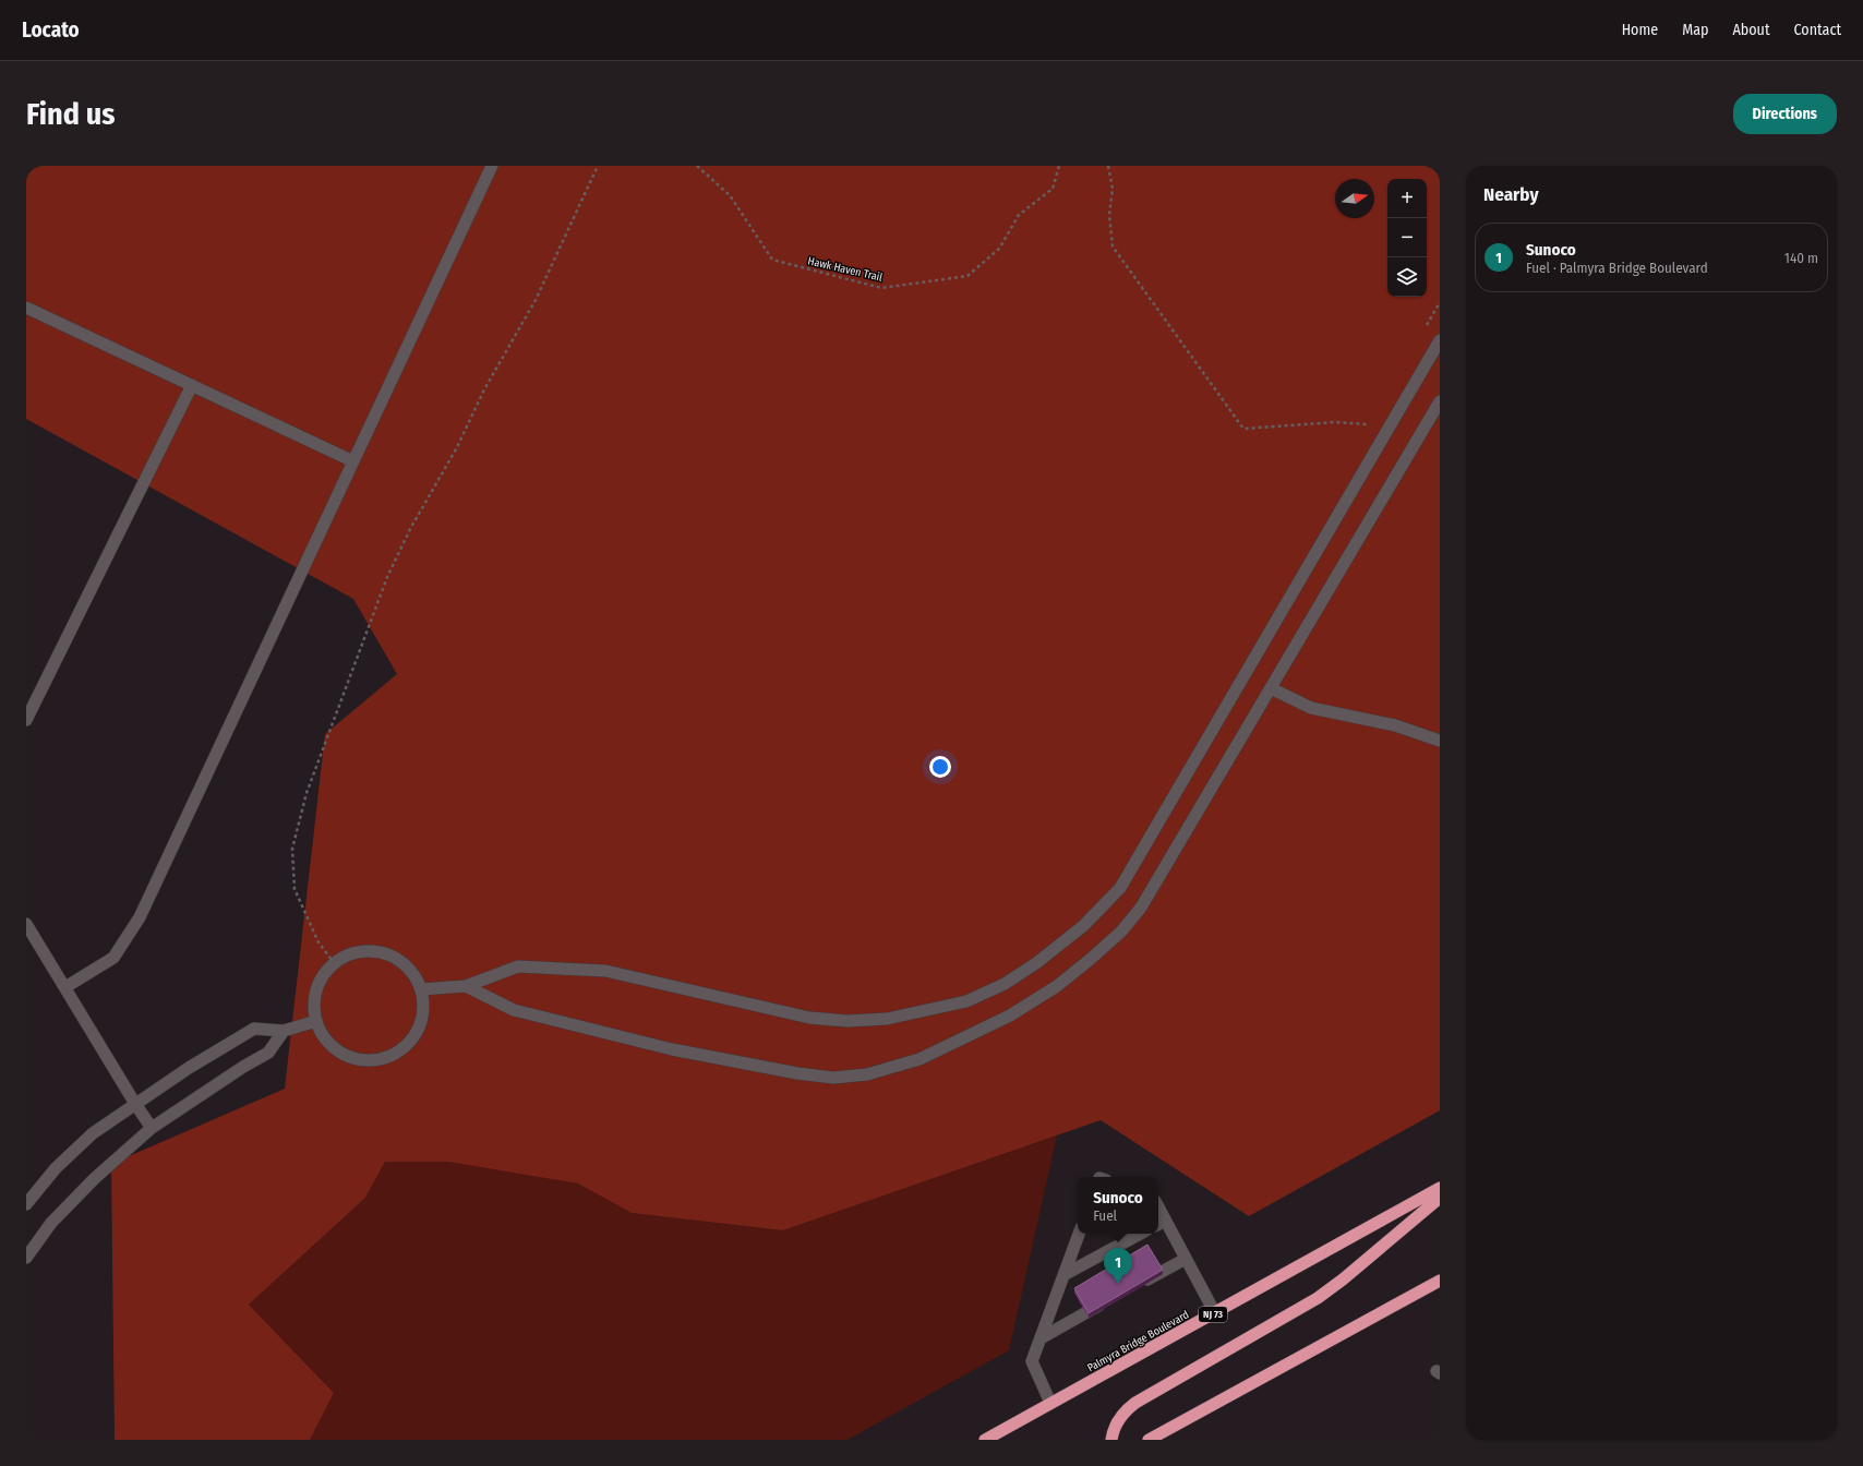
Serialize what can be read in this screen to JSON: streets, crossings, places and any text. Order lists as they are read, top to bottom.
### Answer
{
  "streets": {
    "highway": ["NJ 73", "Palmyra Bridge Boulevard"],
    "path": ["Hawk Haven Trail"]
  },
  "north": "right",
  "page": {
    "header": "Locato",
    "nav": [
      "Home",
      "Map",
      "About",
      "Contact"
    ],
    "buttons": "Directions",
    "title": "Find us",
    "heading": "Nearby",
    "map_buttons": ["+", "−"],
    "list": [
      {
        "mark": "1",
        "name": "Sunoco",
        "note": "Fuel · Palmyra Bridge Boulevard",
        "value": "140 m"
      }
    ],
    "popup": ["Sunoco", "Fuel"],
    "pins": "1"
  }
}
